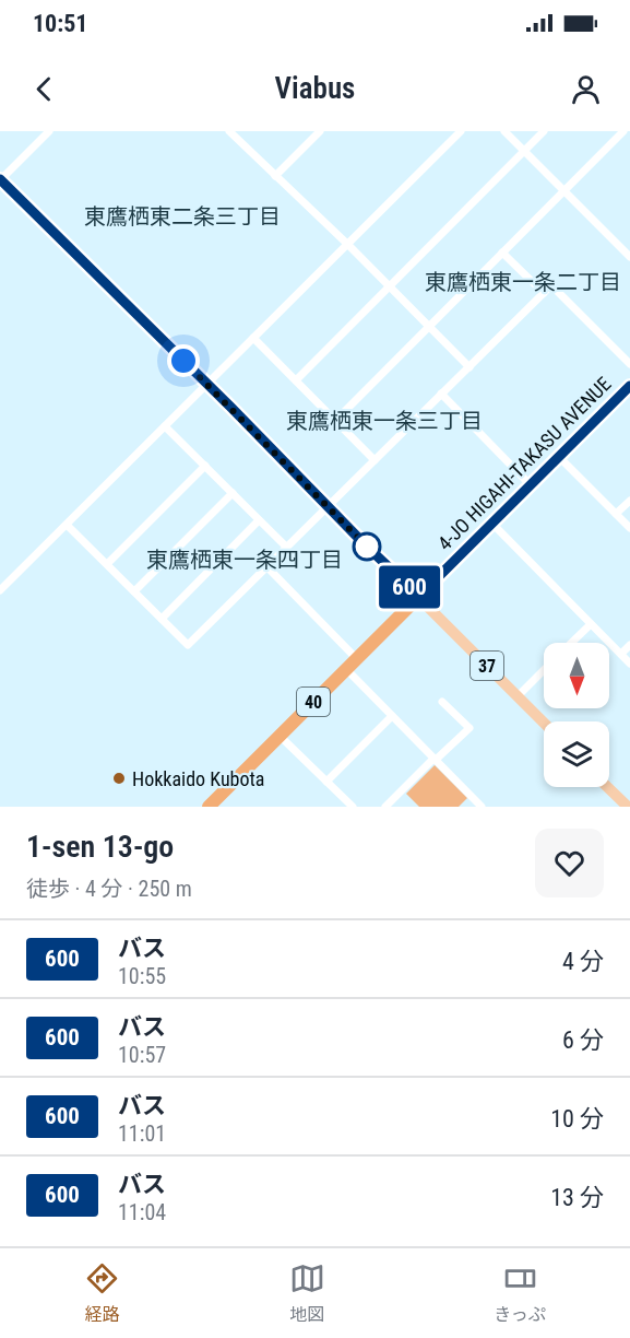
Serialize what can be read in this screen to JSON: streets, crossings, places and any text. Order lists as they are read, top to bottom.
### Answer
{
  "streets": {
    "highway": ["4-JO HIGAHI-TAKASU AVENUE", "40"],
    "main road": ["37"]
  },
  "crossings": [
    ["4-JO HIGAHI-TAKASU AVENUE", "37"],
    ["4-JO HIGAHI-TAKASU AVENUE", "40"],
    ["37", "40"]
  ],
  "districts": [
    "東鷹栖東二条三丁目",
    "東鷹栖東一条二丁目",
    "東鷹栖東一条三丁目",
    "東鷹栖東一条四丁目"
  ],
  "places": ["Hokkaido Kubota"],
  "lines": ["bus line 600"],
  "north": "bottom",
  "page": {
    "status": "10:51",
    "header": "Viabus",
    "on_map": "600",
    "heading": ["1-sen 13-go", "徒歩 · 4 分 · 250 m"],
    "list": [
      {
        "mark": "600",
        "name": "バス",
        "note": "10:55",
        "value": "4 分"
      },
      {
        "mark": "600",
        "name": "バス",
        "note": "10:57",
        "value": "6 分"
      },
      {
        "mark": "600",
        "name": "バス",
        "note": "11:01",
        "value": "10 分"
      },
      {
        "mark": "600",
        "name": "バス",
        "note": "11:04",
        "value": "13 分"
      }
    ],
    "tabs": ["経路", "地図", "きっぷ"]
  }
}
